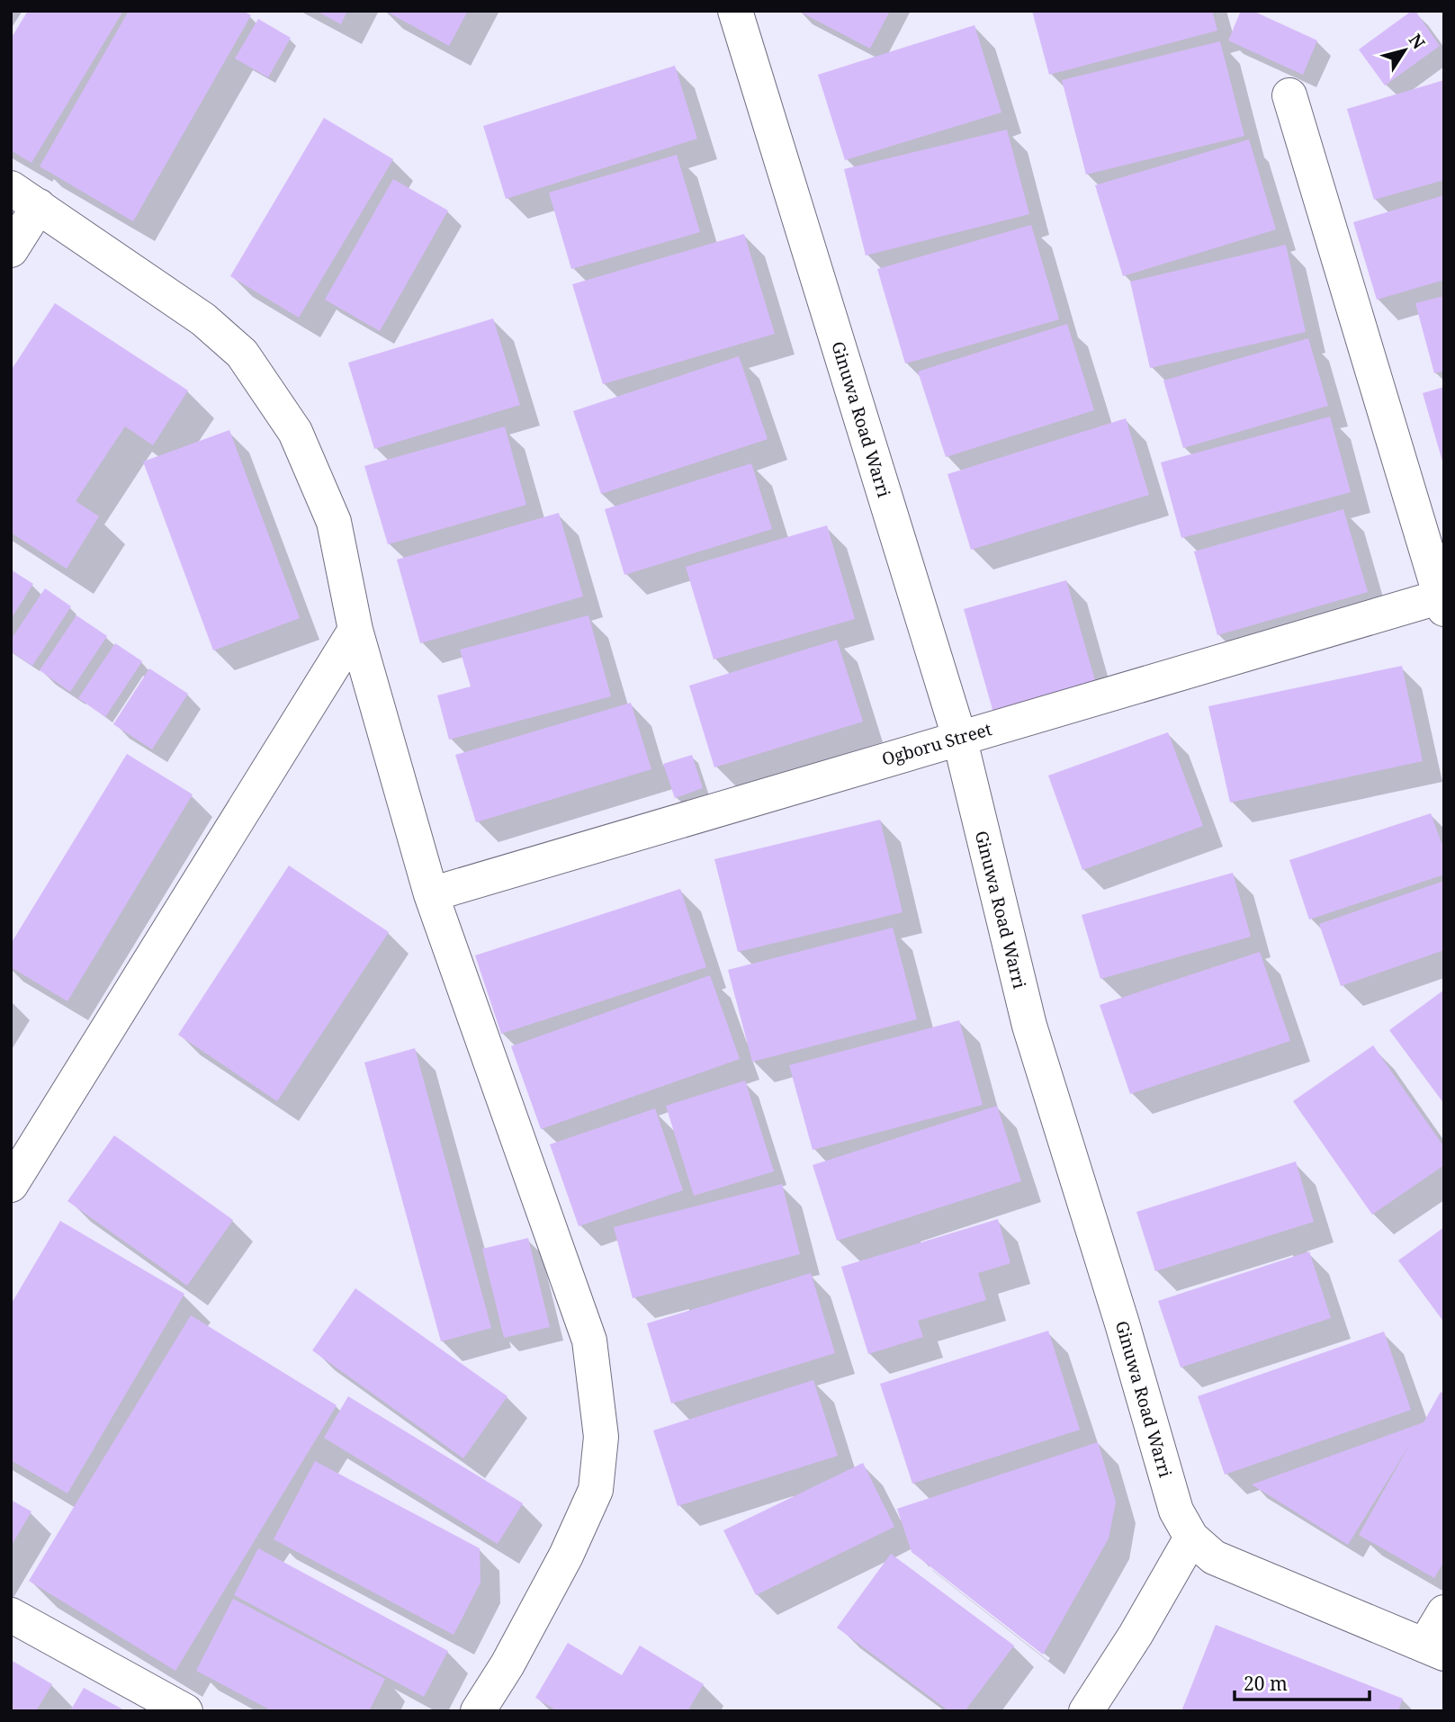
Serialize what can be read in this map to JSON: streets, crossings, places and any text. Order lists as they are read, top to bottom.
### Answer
{
  "streets": {
    "street": ["Ginuwa Road Warri", "Ogboru Street"]
  },
  "crossings": [
    ["Ginuwa Road Warri", "Ogboru Street"]
  ],
  "scale_bar": "20 m",
  "north": "top right"
}
